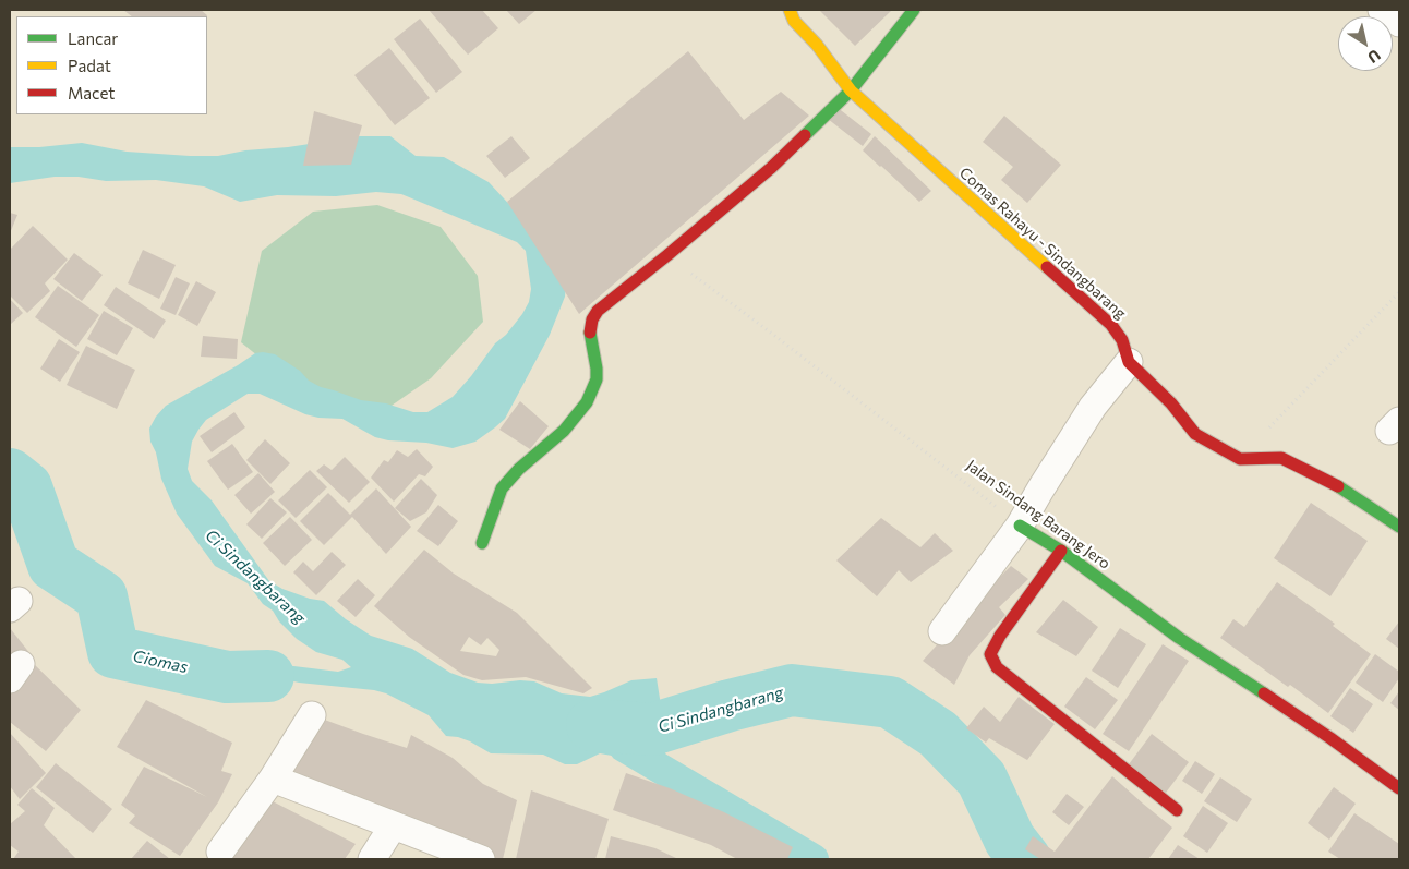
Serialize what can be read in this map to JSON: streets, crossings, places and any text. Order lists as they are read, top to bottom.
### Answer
{
  "streets": {
    "street": ["Comas Rahayu - Sindangbarang", "Jalan Sindang Barang Jero"]
  },
  "water": ["Ci Sindangbarang", "Ciomas"],
  "legend": ["Lancar", "Padat", "Macet"],
  "north": "bottom right"
}
